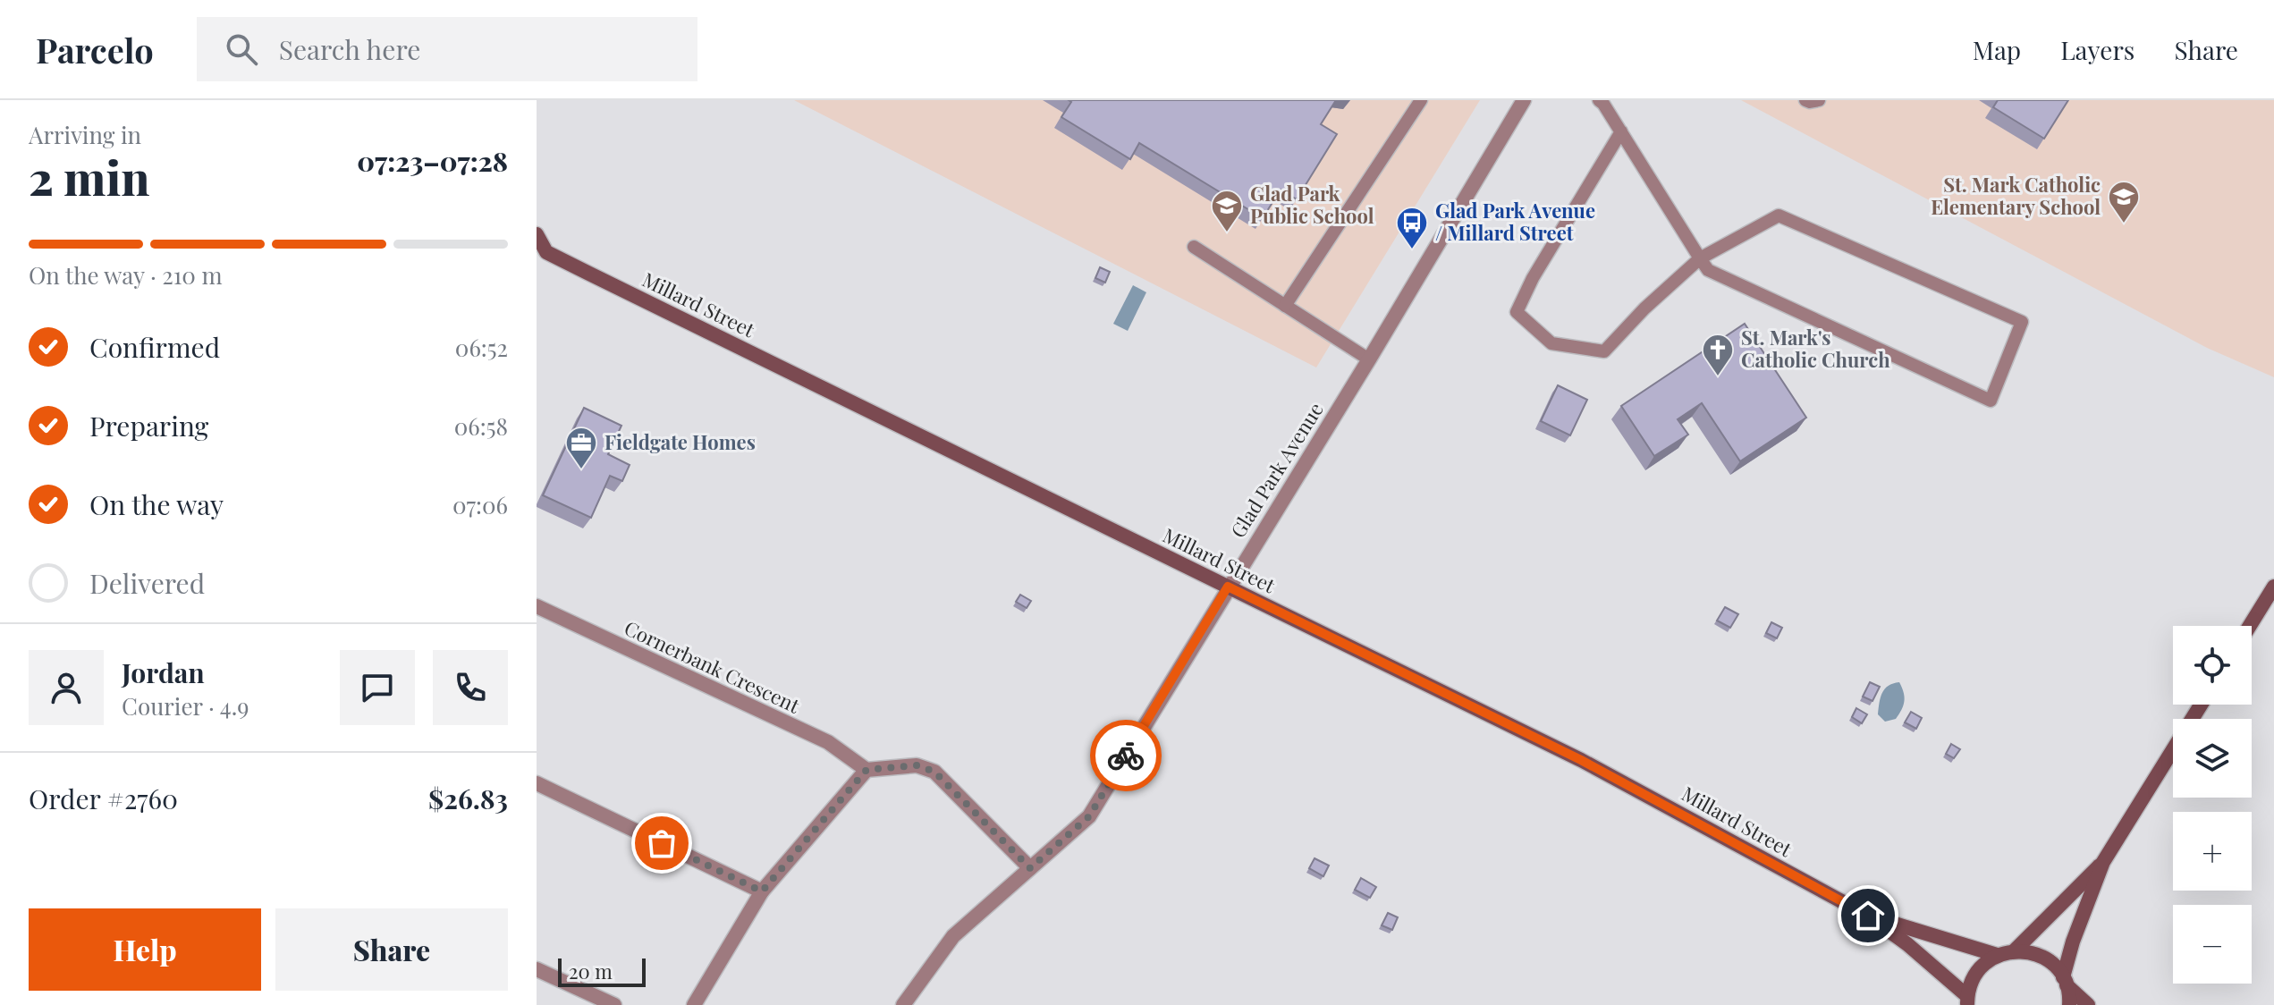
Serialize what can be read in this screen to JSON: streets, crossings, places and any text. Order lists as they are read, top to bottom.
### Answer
{
  "streets": {
    "street": ["Millard Street", "Glad Park Avenue", "Cornerbank Crescent"]
  },
  "crossings": [
    ["Millard Street", "Glad Park Avenue"]
  ],
  "places": {
    "school or university": ["St. Mark Catholic Elementary School", "Glad Park Public School"],
    "bus stop": ["Glad Park Avenue / Millard Street"],
    "church": ["St. Mark's Catholic Church"],
    "office": ["Fieldgate Homes"]
  },
  "scale_bar": "20 m",
  "page": {
    "header": "Parcelo",
    "search": "Search here",
    "nav": ["Map", "Layers", "Share"],
    "heading": ["2 min", "Arriving in", "07:23–07:28"],
    "panel": [
      "Jordan",
      "Courier · 4.9",
      "Order #2760",
      "$26.83"
    ],
    "bar": "On the way · 210 m",
    "list": [
      ["Confirmed", "06:52"],
      ["Preparing", "06:58"],
      ["On the way", "07:06"],
      "Delivered"
    ],
    "map_buttons": ["+", "−"],
    "buttons": ["Help", "Share"],
    "scale": "20 m"
  }
}
